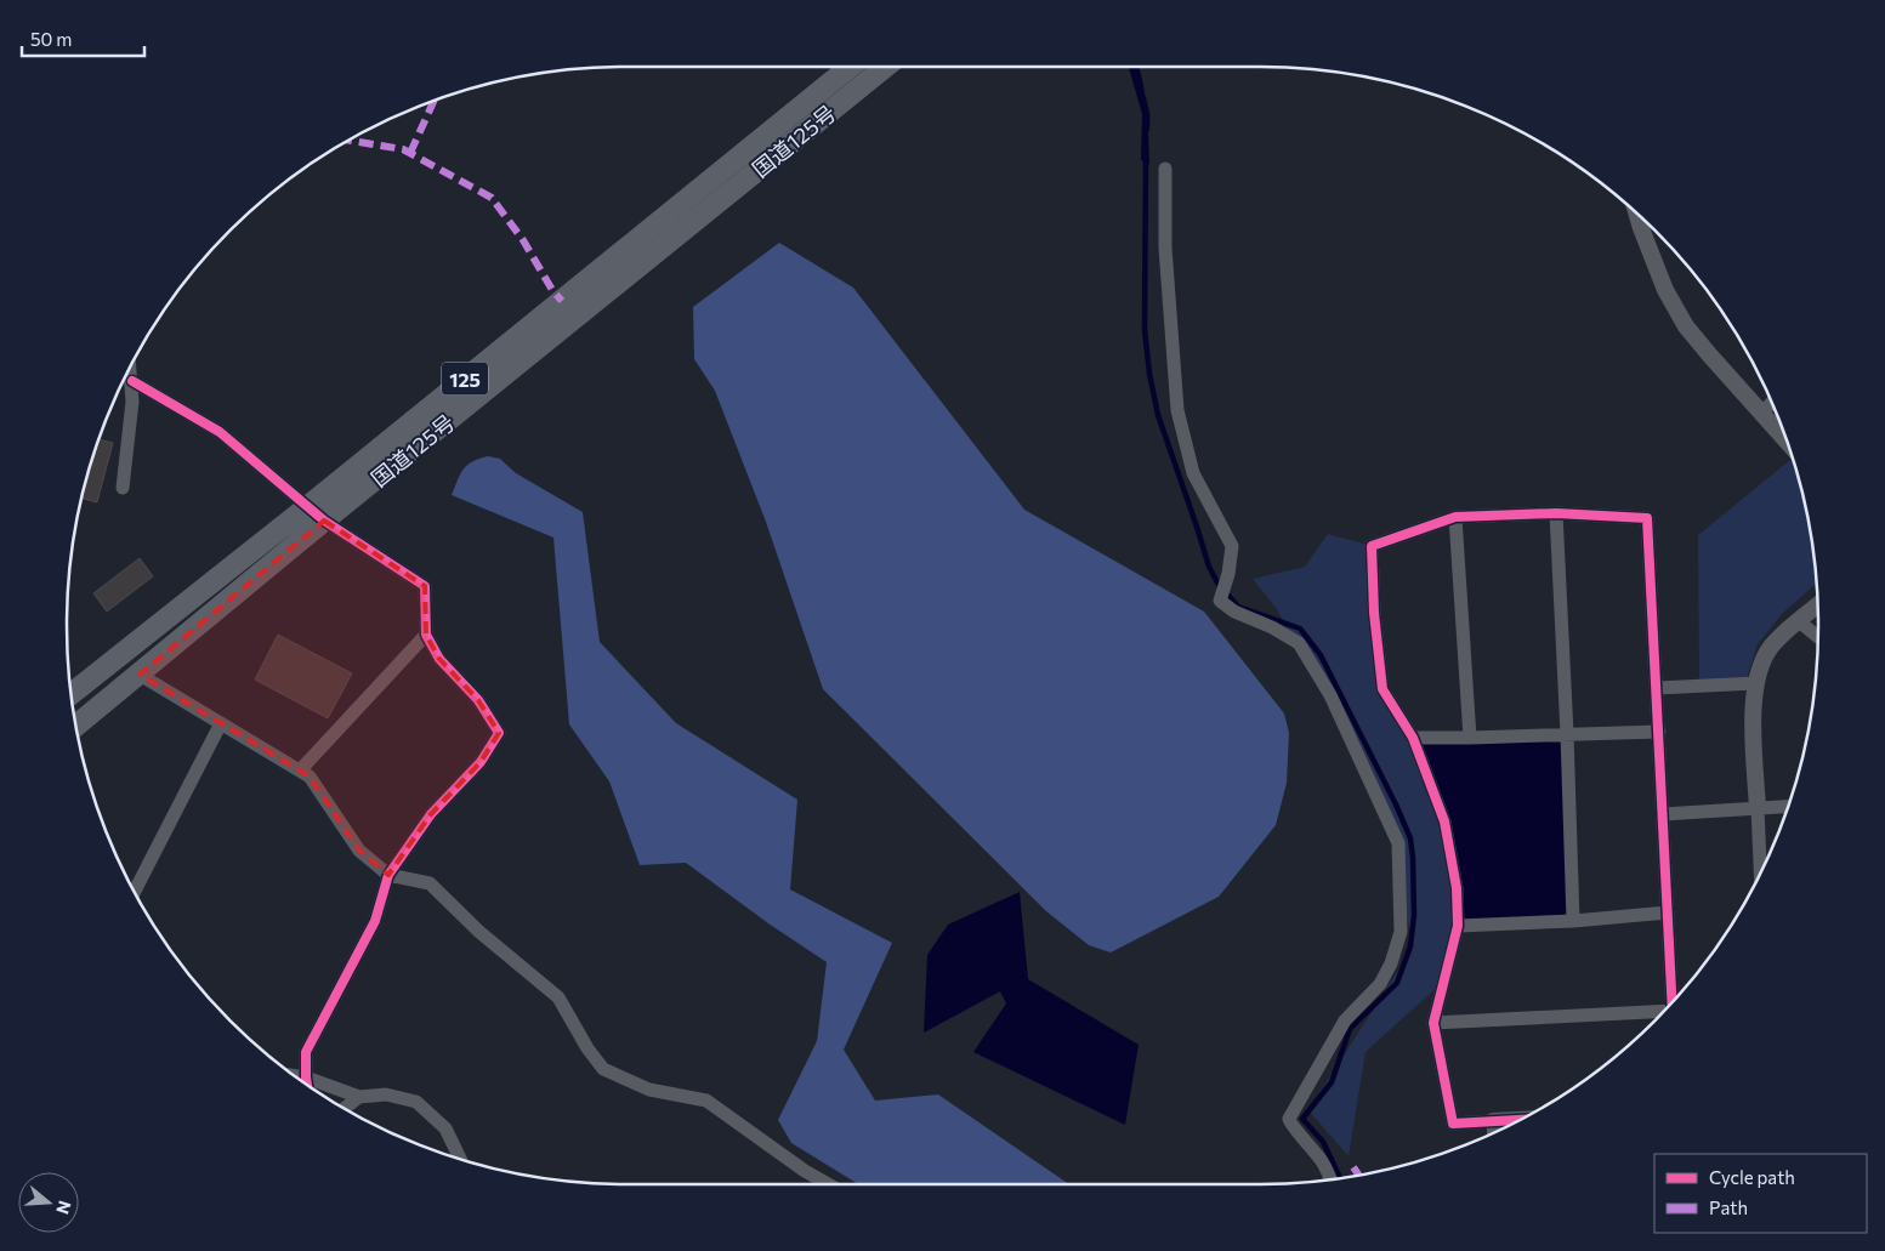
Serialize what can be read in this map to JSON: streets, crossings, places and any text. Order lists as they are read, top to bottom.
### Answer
{
  "streets": {
    "highway": ["国道125号", "125"]
  },
  "legend": ["Cycle path", "Path"],
  "scale_bar": "50 m",
  "north": "right"
}
